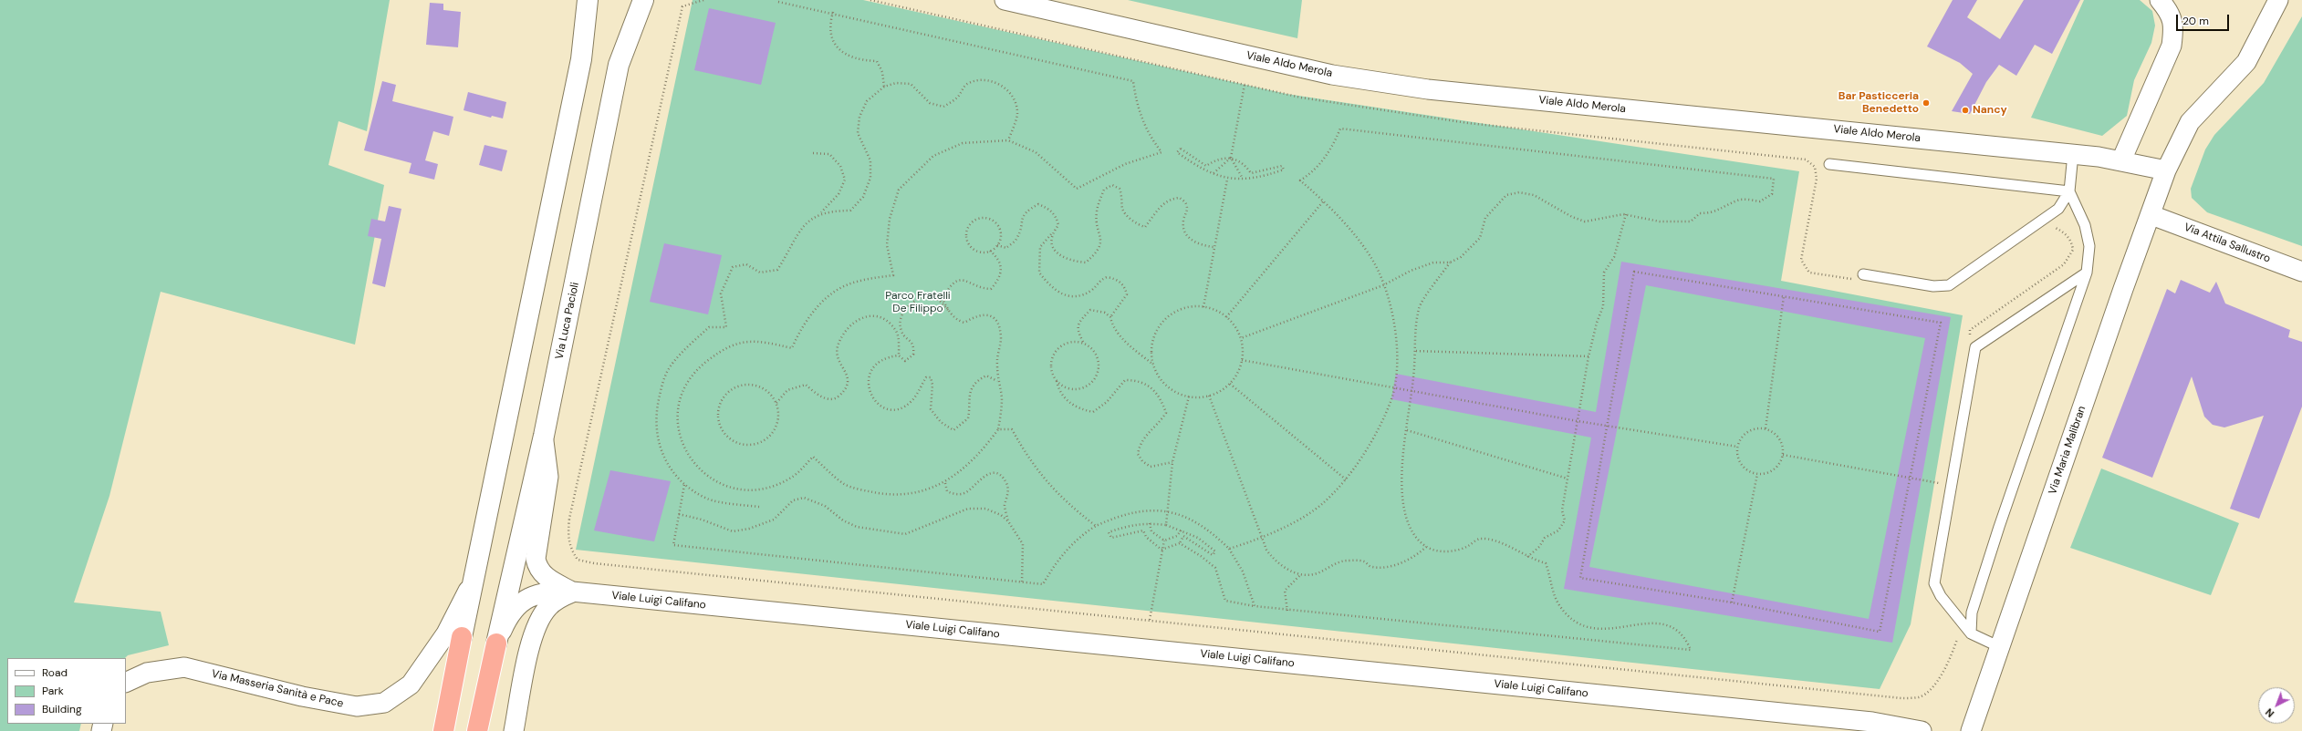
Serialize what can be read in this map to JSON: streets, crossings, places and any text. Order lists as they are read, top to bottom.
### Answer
{
  "streets": {
    "main road": ["Via Luca Pacioli"],
    "street": [
      "Viale Aldo Merola",
      "Via Attila Sallustro",
      "Via Maria Malibran",
      "Viale Luigi Califano",
      "Via Masseria Sanità e Pace"
    ]
  },
  "crossings": [
    ["Viale Aldo Merola", "Via Maria Malibran"],
    ["Via Attila Sallustro", "Via Maria Malibran"],
    ["Via Luca Pacioli", "Viale Luigi Califano"]
  ],
  "parks": ["Parco Fratelli De Filippo"],
  "places": ["Bar Pasticceria Benedetto", "Nancy"],
  "legend": ["Road", "Park", "Building"],
  "scale_bar": "20 m",
  "north": "bottom left"
}
